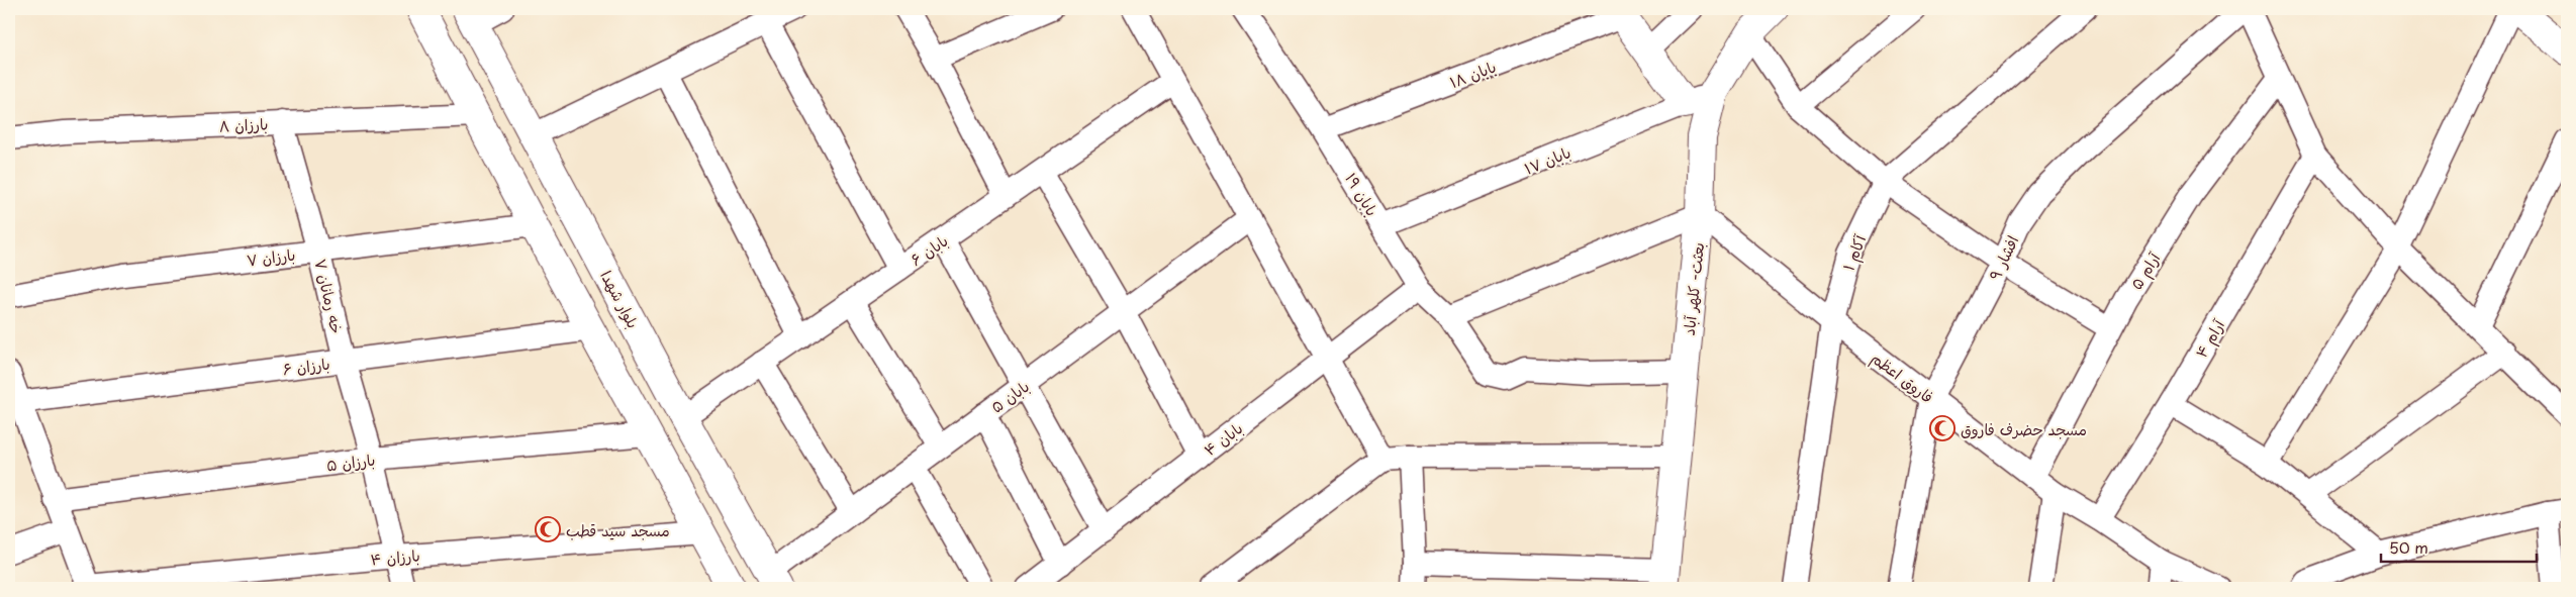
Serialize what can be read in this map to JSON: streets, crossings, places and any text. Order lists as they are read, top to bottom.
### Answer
{
  "streets": {
    "main road": ["بعثت- کلهر آباد", "بلوار شهدا"],
    "street": [
      "بابان ۱۸",
      "بارزان ۸",
      "بابان ۱۷",
      "بابان ۱۹",
      "بابان ۶",
      "آکام ۱",
      "بارزان ۷",
      "افشار ۹",
      "آرام ۵",
      "خه رمانان ۷",
      "آرام ۴",
      "بارزان ۶",
      "فاروق اعظم",
      "بابان ۵",
      "بابان ۴",
      "بارزان ۵",
      "بارزان ۴"
    ]
  },
  "crossings": [
    ["بابان ۱۸", "بابان ۱۹"],
    ["بارزان ۸", "خه رمانان ۷"],
    ["بابان ۱۷", "بابان ۱۹"],
    ["بابان ۱۷", "بعثت- کلهر آباد"],
    ["بابان ۱۹", "بعثت- کلهر آباد"],
    ["بابان ۱۹", "بابان ۴"],
    ["بابان ۶", "بلوار شهدا"],
    ["آکام ۱", "فاروق اعظم"],
    ["بارزان ۷", "خه رمانان ۷"],
    ["افشار ۹", "فاروق اعظم"],
    ["آرام ۵", "فاروق اعظم"],
    ["بعثت- کلهر آباد", "فاروق اعظم"],
    ["خه رمانان ۷", "بارزان ۶"],
    ["خه رمانان ۷", "بارزان ۵"],
    ["خه رمانان ۷", "بارزان ۴"],
    ["بلوار شهدا", "بابان ۵"],
    ["آرام ۴", "فاروق اعظم"]
  ],
  "places": {
    "mosque": ["مسجد حضرف فاروق", "مسجد سید قطب"]
  },
  "scale_bar": "50 m"
}
